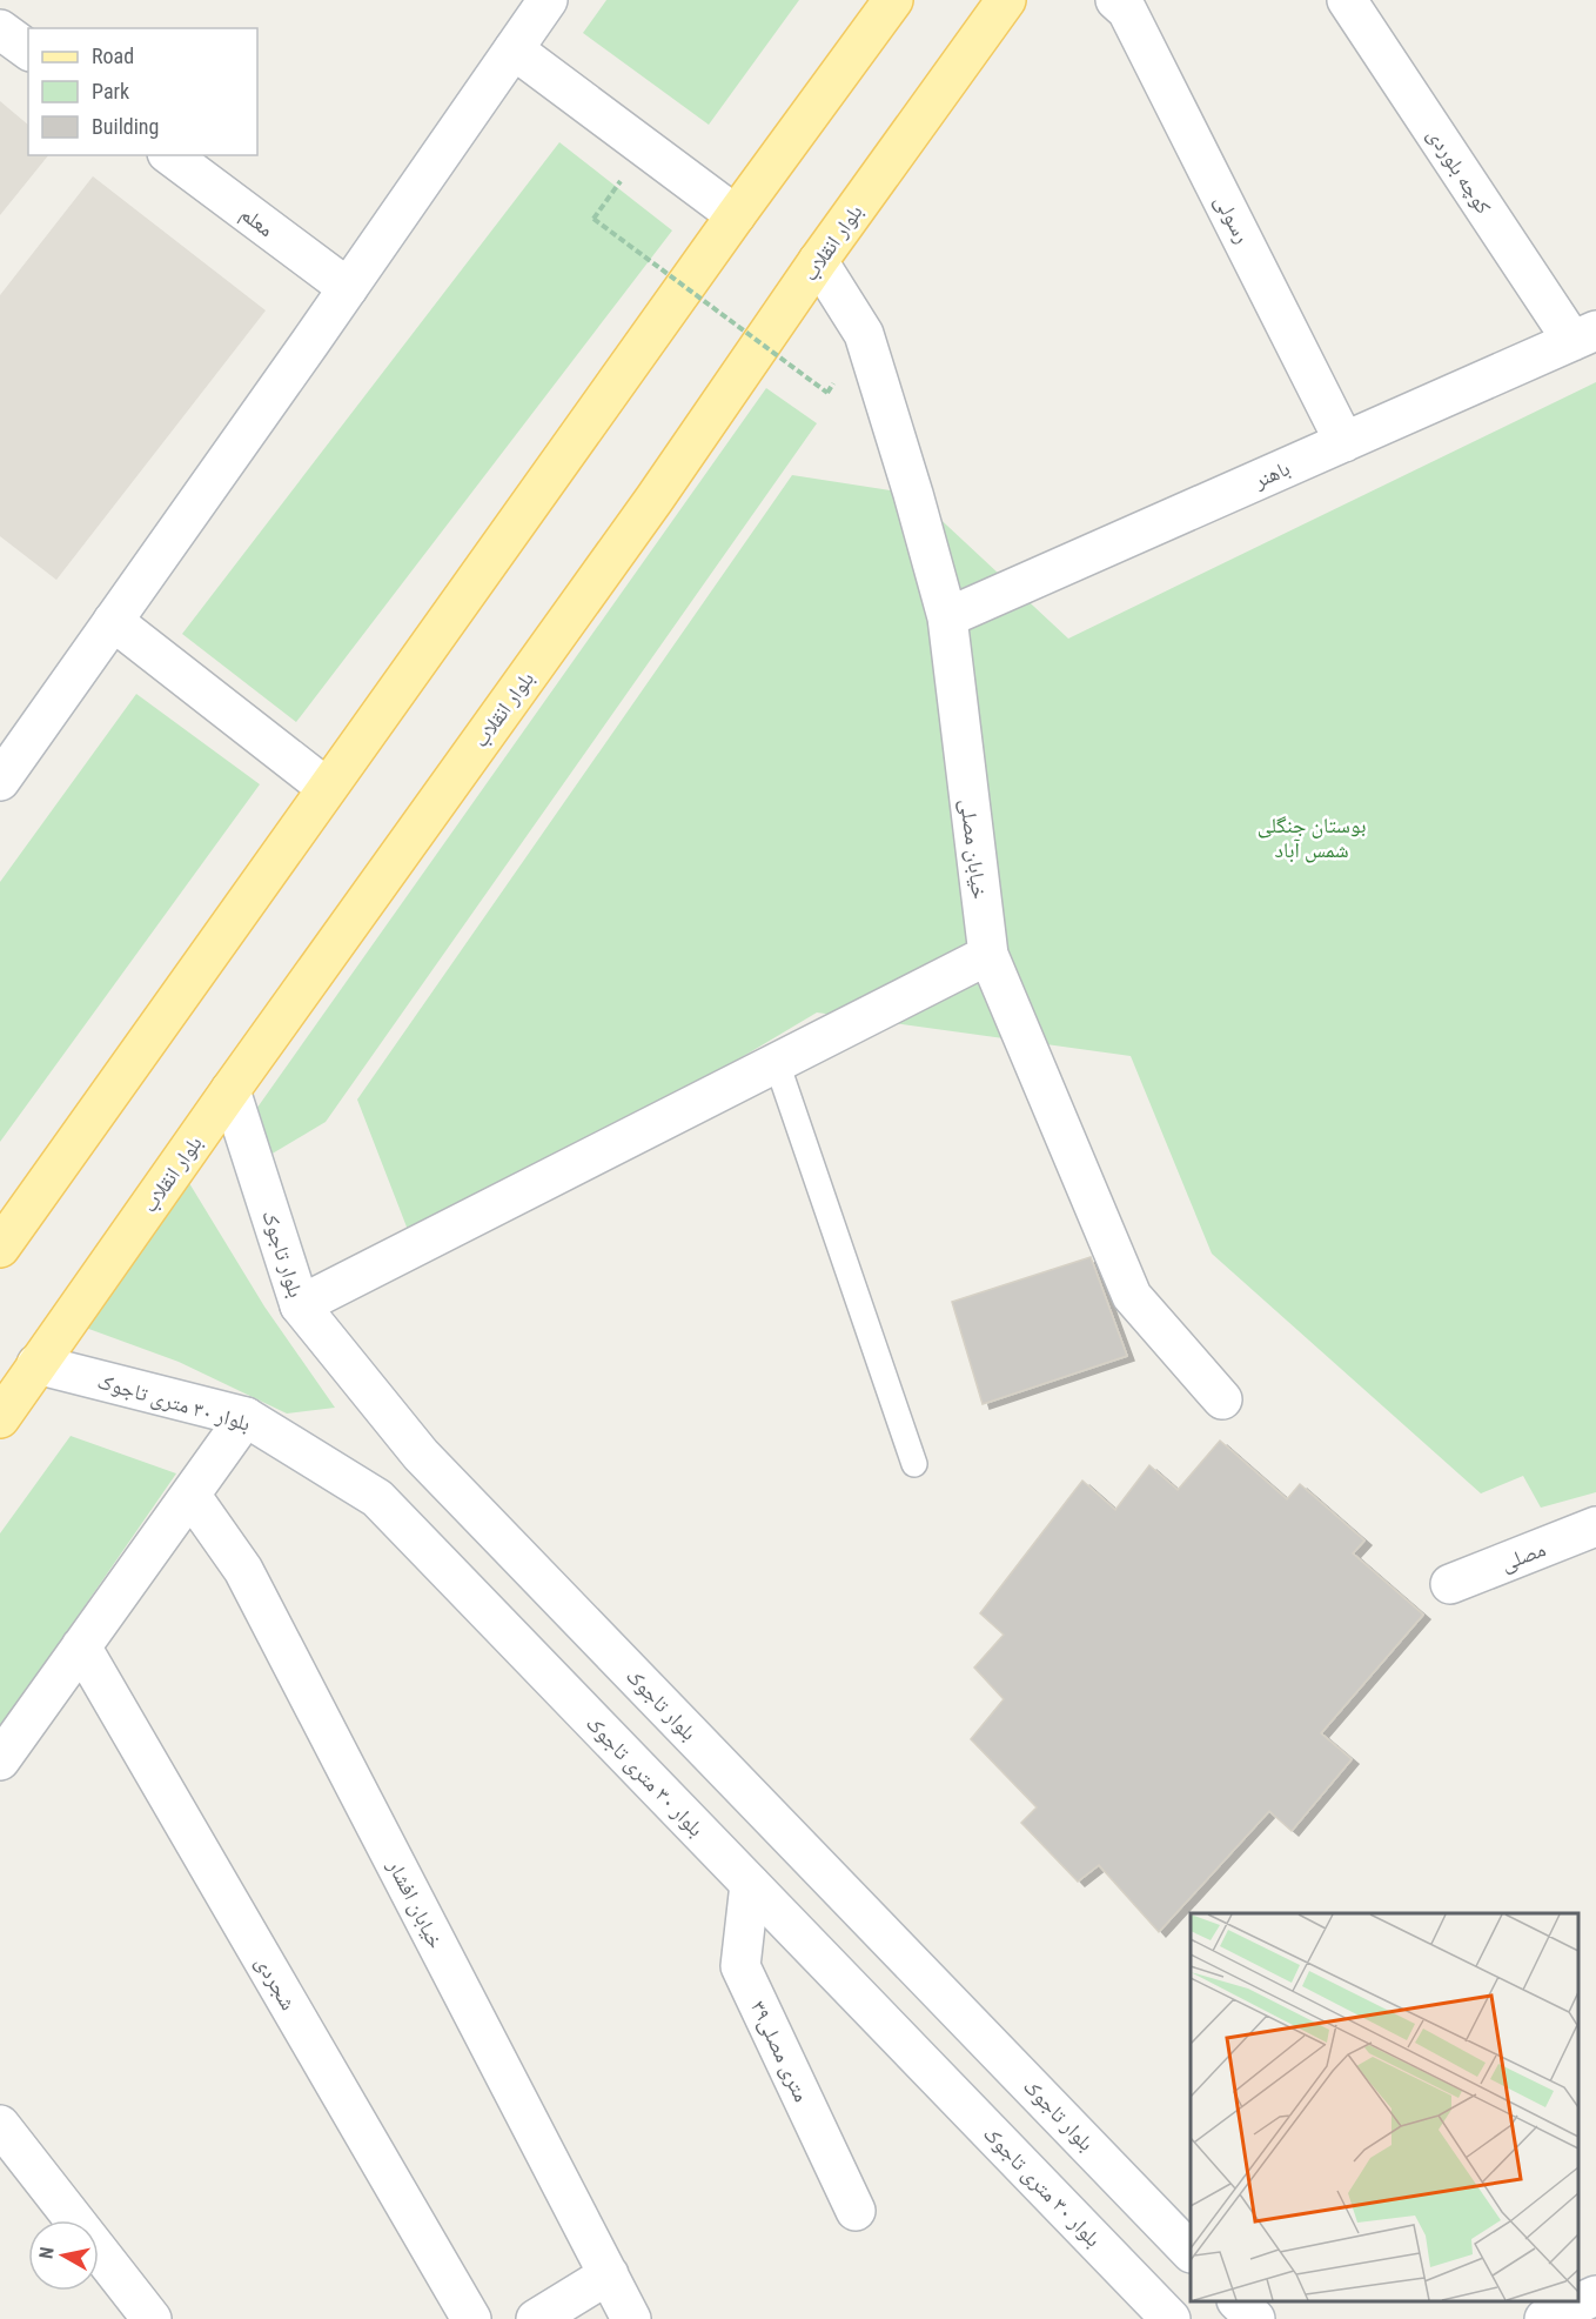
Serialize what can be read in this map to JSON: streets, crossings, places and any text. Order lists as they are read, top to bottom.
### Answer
{
  "streets": {
    "main road": ["بلوار انقلاب"],
    "street": [
      "کوچه بلوردی",
      "رسولی",
      "معلم",
      "باهنر",
      "خیابان مصلی",
      "بلوار تاجوک",
      "بلوار ۳۰ متری تاجوک",
      "مصلی",
      "خیابان افشار",
      "شجردی",
      "۳۹متری مصلی"
    ]
  },
  "crossings": [
    ["کوچه بلوردی", "باهنر"],
    ["رسولی", "باهنر"],
    ["بلوار انقلاب", "خیابان مصلی"],
    ["بلوار انقلاب", "بلوار تاجوک"],
    ["بلوار انقلاب", "بلوار ۳۰ متری تاجوک"],
    ["باهنر", "خیابان مصلی"],
    ["بلوار ۳۰ متری تاجوک", "۳۹متری مصلی"]
  ],
  "parks": ["بوستان جنگلی شمس آباد"],
  "legend": ["Road", "Park", "Building"],
  "north": "left"
}
